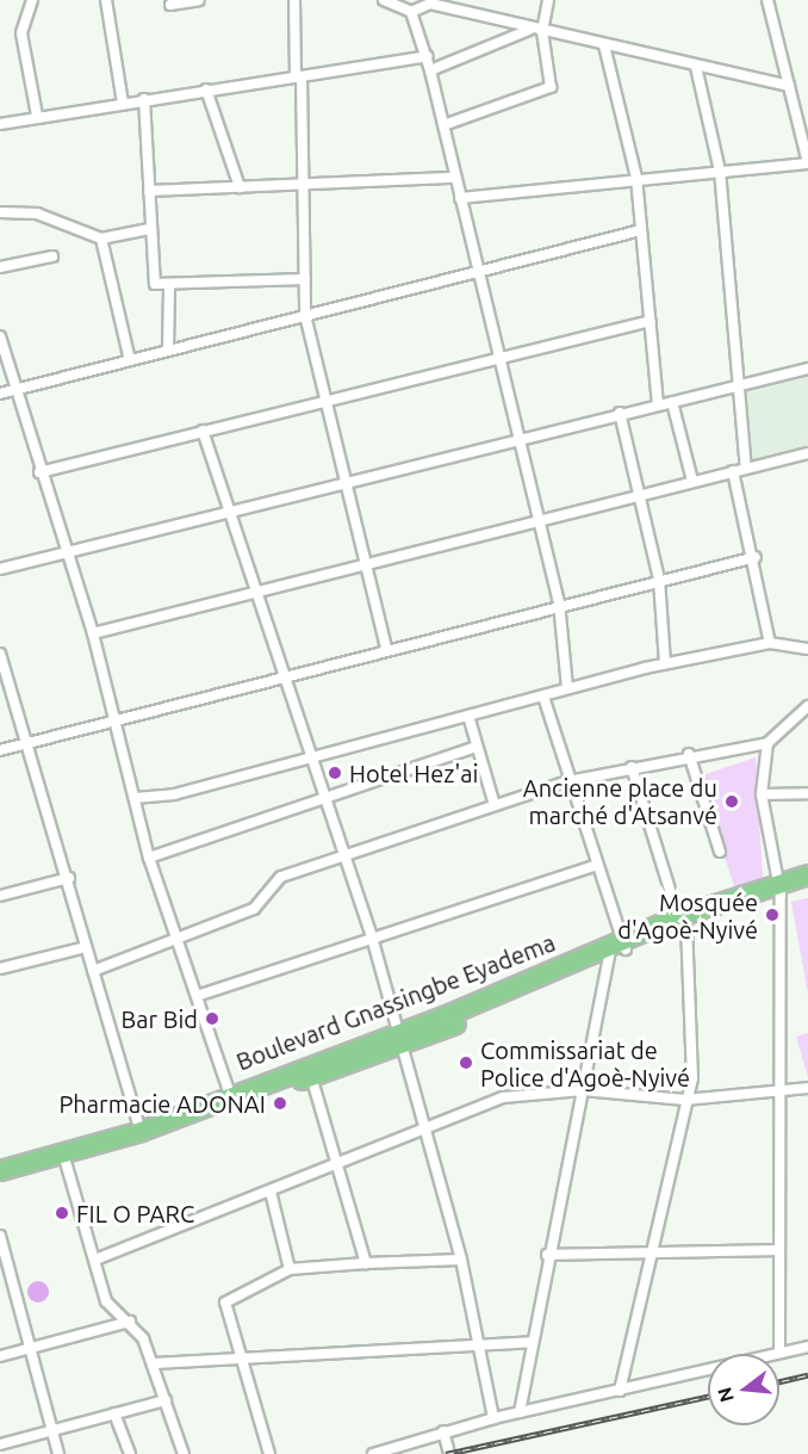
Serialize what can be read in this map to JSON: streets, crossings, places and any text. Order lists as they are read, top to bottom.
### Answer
{
  "streets": {
    "highway": ["Boulevard Gnassingbe Eyadema"]
  },
  "places": [
    "Hotel Hez'ai",
    "Ancienne place du marché d'Atsanvé",
    "Mosquée d'Agoè-Nyivé",
    "Bar Bid",
    "Commissariat de Police d'Agoè-Nyivé",
    "Pharmacie ADONAI",
    "FIL O PARC"
  ],
  "north": "left"
}
